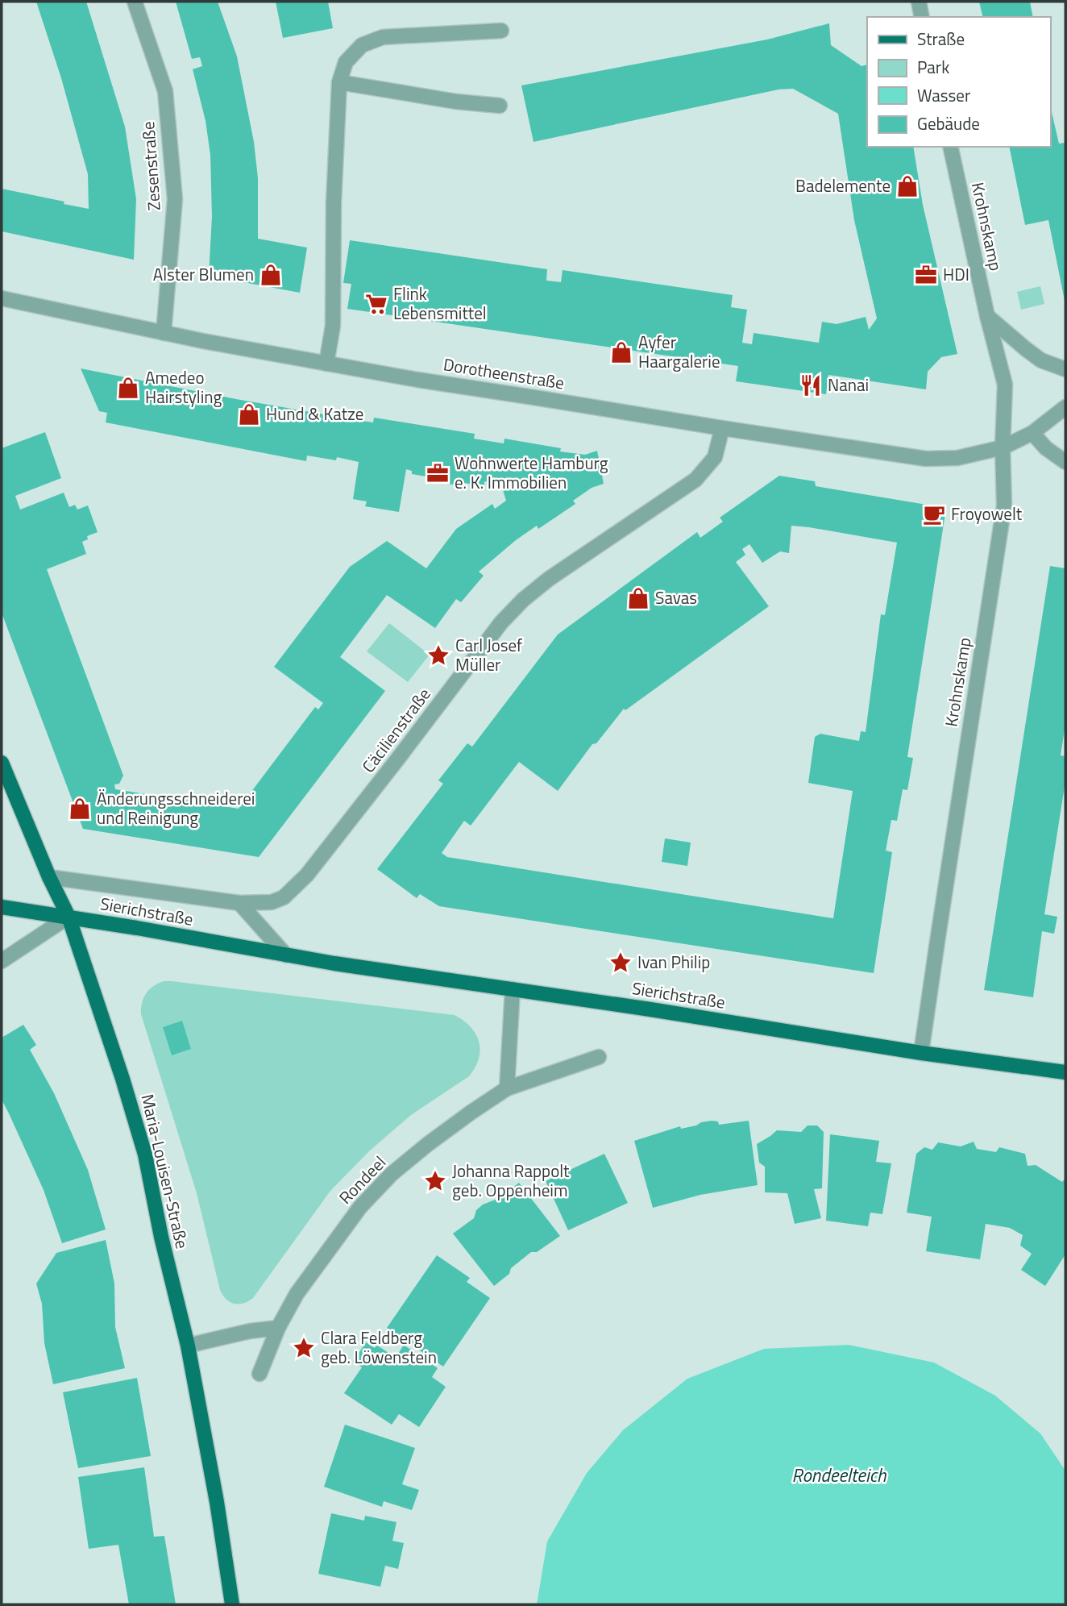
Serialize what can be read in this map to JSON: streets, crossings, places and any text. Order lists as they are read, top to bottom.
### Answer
{
  "streets": {
    "main road": ["Sierichstraße", "Maria-Louisen-Straße"],
    "street": [
      "Zesenstraße",
      "Krohnskamp",
      "Dorotheenstraße",
      "Cäcilienstraße",
      "Rondeel"
    ]
  },
  "crossings": [
    ["Zesenstraße", "Dorotheenstraße"],
    ["Krohnskamp", "Dorotheenstraße"],
    ["Krohnskamp", "Sierichstraße"],
    ["Dorotheenstraße", "Cäcilienstraße"],
    ["Cäcilienstraße", "Sierichstraße"],
    ["Sierichstraße", "Maria-Louisen-Straße"]
  ],
  "water": ["Rondeelteich"],
  "places": {
    "shop": [
      "Badelemente",
      "Alster Blumen",
      "Ayfer Haargalerie",
      "Amedeo Hairstyling",
      "Hund & Katze",
      "Savas",
      "Änderungsschneiderei und Reinigung"
    ],
    "office": ["HDI", "Wohnwerte Hamburg e. K. Immobilien"],
    "supermarket": ["Flink Lebensmittel"],
    "restaurant": ["Nanai"],
    "cafe": ["Froyowelt"],
    "place": [
      "Carl Josef Müller",
      "Ivan Philip",
      "Johanna Rappolt geb. Oppenheim",
      "Clara Feldberg geb. Löwenstein"
    ]
  },
  "legend": [
    "Straße",
    "Park",
    "Wasser",
    "Gebäude"
  ]
}
